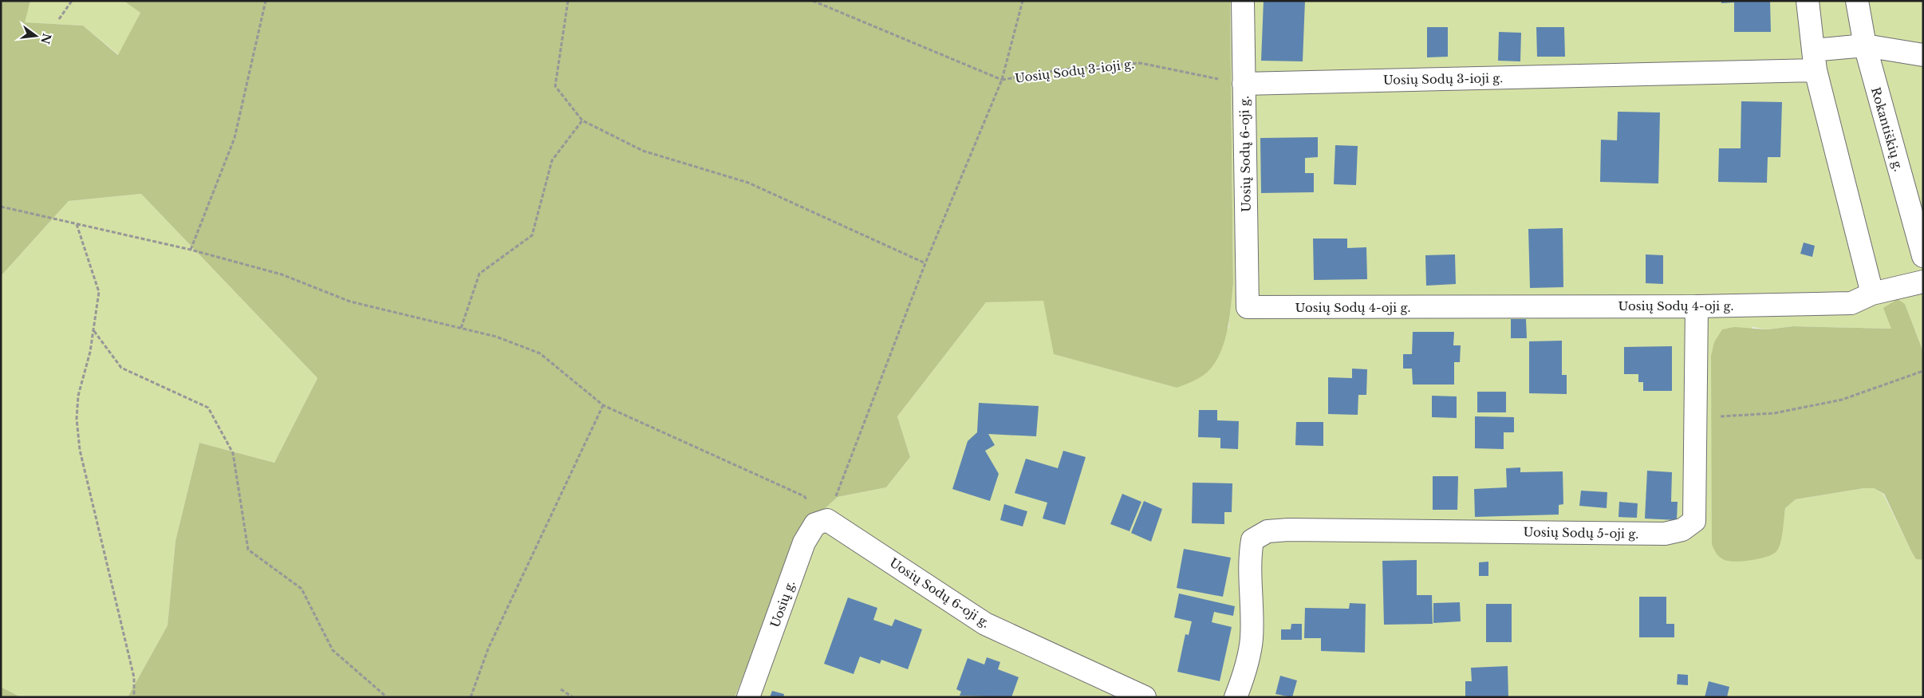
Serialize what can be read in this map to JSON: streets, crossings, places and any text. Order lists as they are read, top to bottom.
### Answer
{
  "streets": {
    "street": [
      "Uosių Sodų 3-ioji g.",
      "Rokantiškių g.",
      "Uosių Sodų 6-oji g.",
      "Uosių Sodų 4-oji g.",
      "Uosių Sodų 5-oji g.",
      "Uosių g."
    ]
  },
  "crossings": [
    ["Uosių Sodų 3-ioji g.", "Rokantiškių g."],
    ["Uosių Sodų 3-ioji g.", "Uosių Sodų 6-oji g."],
    ["Uosių Sodų 6-oji g.", "Uosių Sodų 4-oji g."],
    ["Uosių Sodų 6-oji g.", "Uosių g."],
    ["Uosių Sodų 4-oji g.", "Uosių Sodų 5-oji g."]
  ],
  "north": "right"
}
